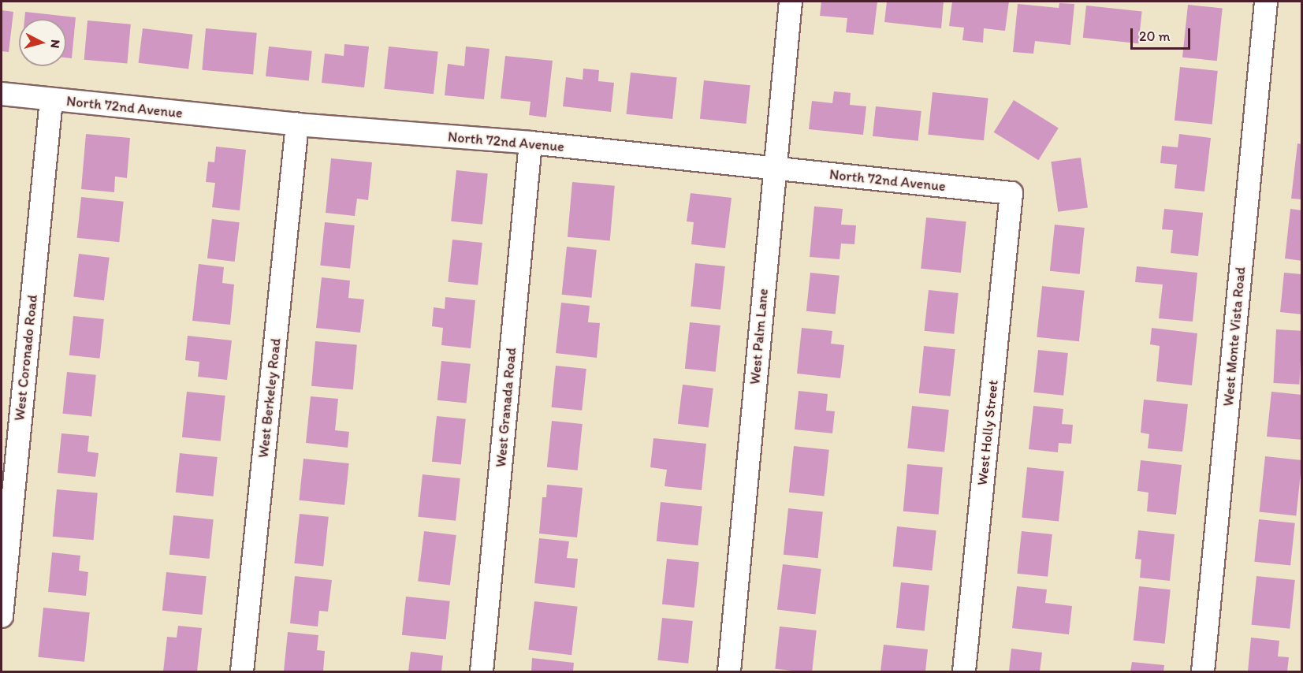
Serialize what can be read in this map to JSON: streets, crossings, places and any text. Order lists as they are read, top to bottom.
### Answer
{
  "streets": {
    "street": [
      "North 72nd Avenue",
      "West Palm Lane",
      "West Monte Vista Road",
      "West Coronado Road",
      "West Berkeley Road",
      "West Granada Road",
      "West Holly Street"
    ]
  },
  "crossings": [
    ["North 72nd Avenue", "West Palm Lane"],
    ["North 72nd Avenue", "West Coronado Road"],
    ["North 72nd Avenue", "West Berkeley Road"],
    ["North 72nd Avenue", "West Granada Road"],
    ["North 72nd Avenue", "West Holly Street"]
  ],
  "scale_bar": "20 m",
  "north": "right"
}
